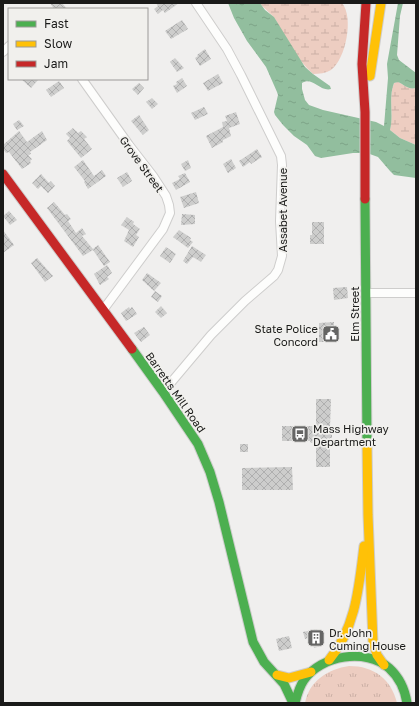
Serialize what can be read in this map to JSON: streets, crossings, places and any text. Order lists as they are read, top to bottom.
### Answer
{
  "streets": {
    "main road": ["Elm Street", "Barretts Mill Road"],
    "street": ["Grove Street", "Assabet Avenue"]
  },
  "crossings": [
    ["Grove Street", "Barretts Mill Road"],
    ["Assabet Avenue", "Barretts Mill Road"]
  ],
  "places": {
    "public building": ["State Police Concord"],
    "bus stop": ["Mass Highway Department"],
    "building": ["Dr. John Cuming House"]
  },
  "legend": ["Fast", "Slow", "Jam"]
}
